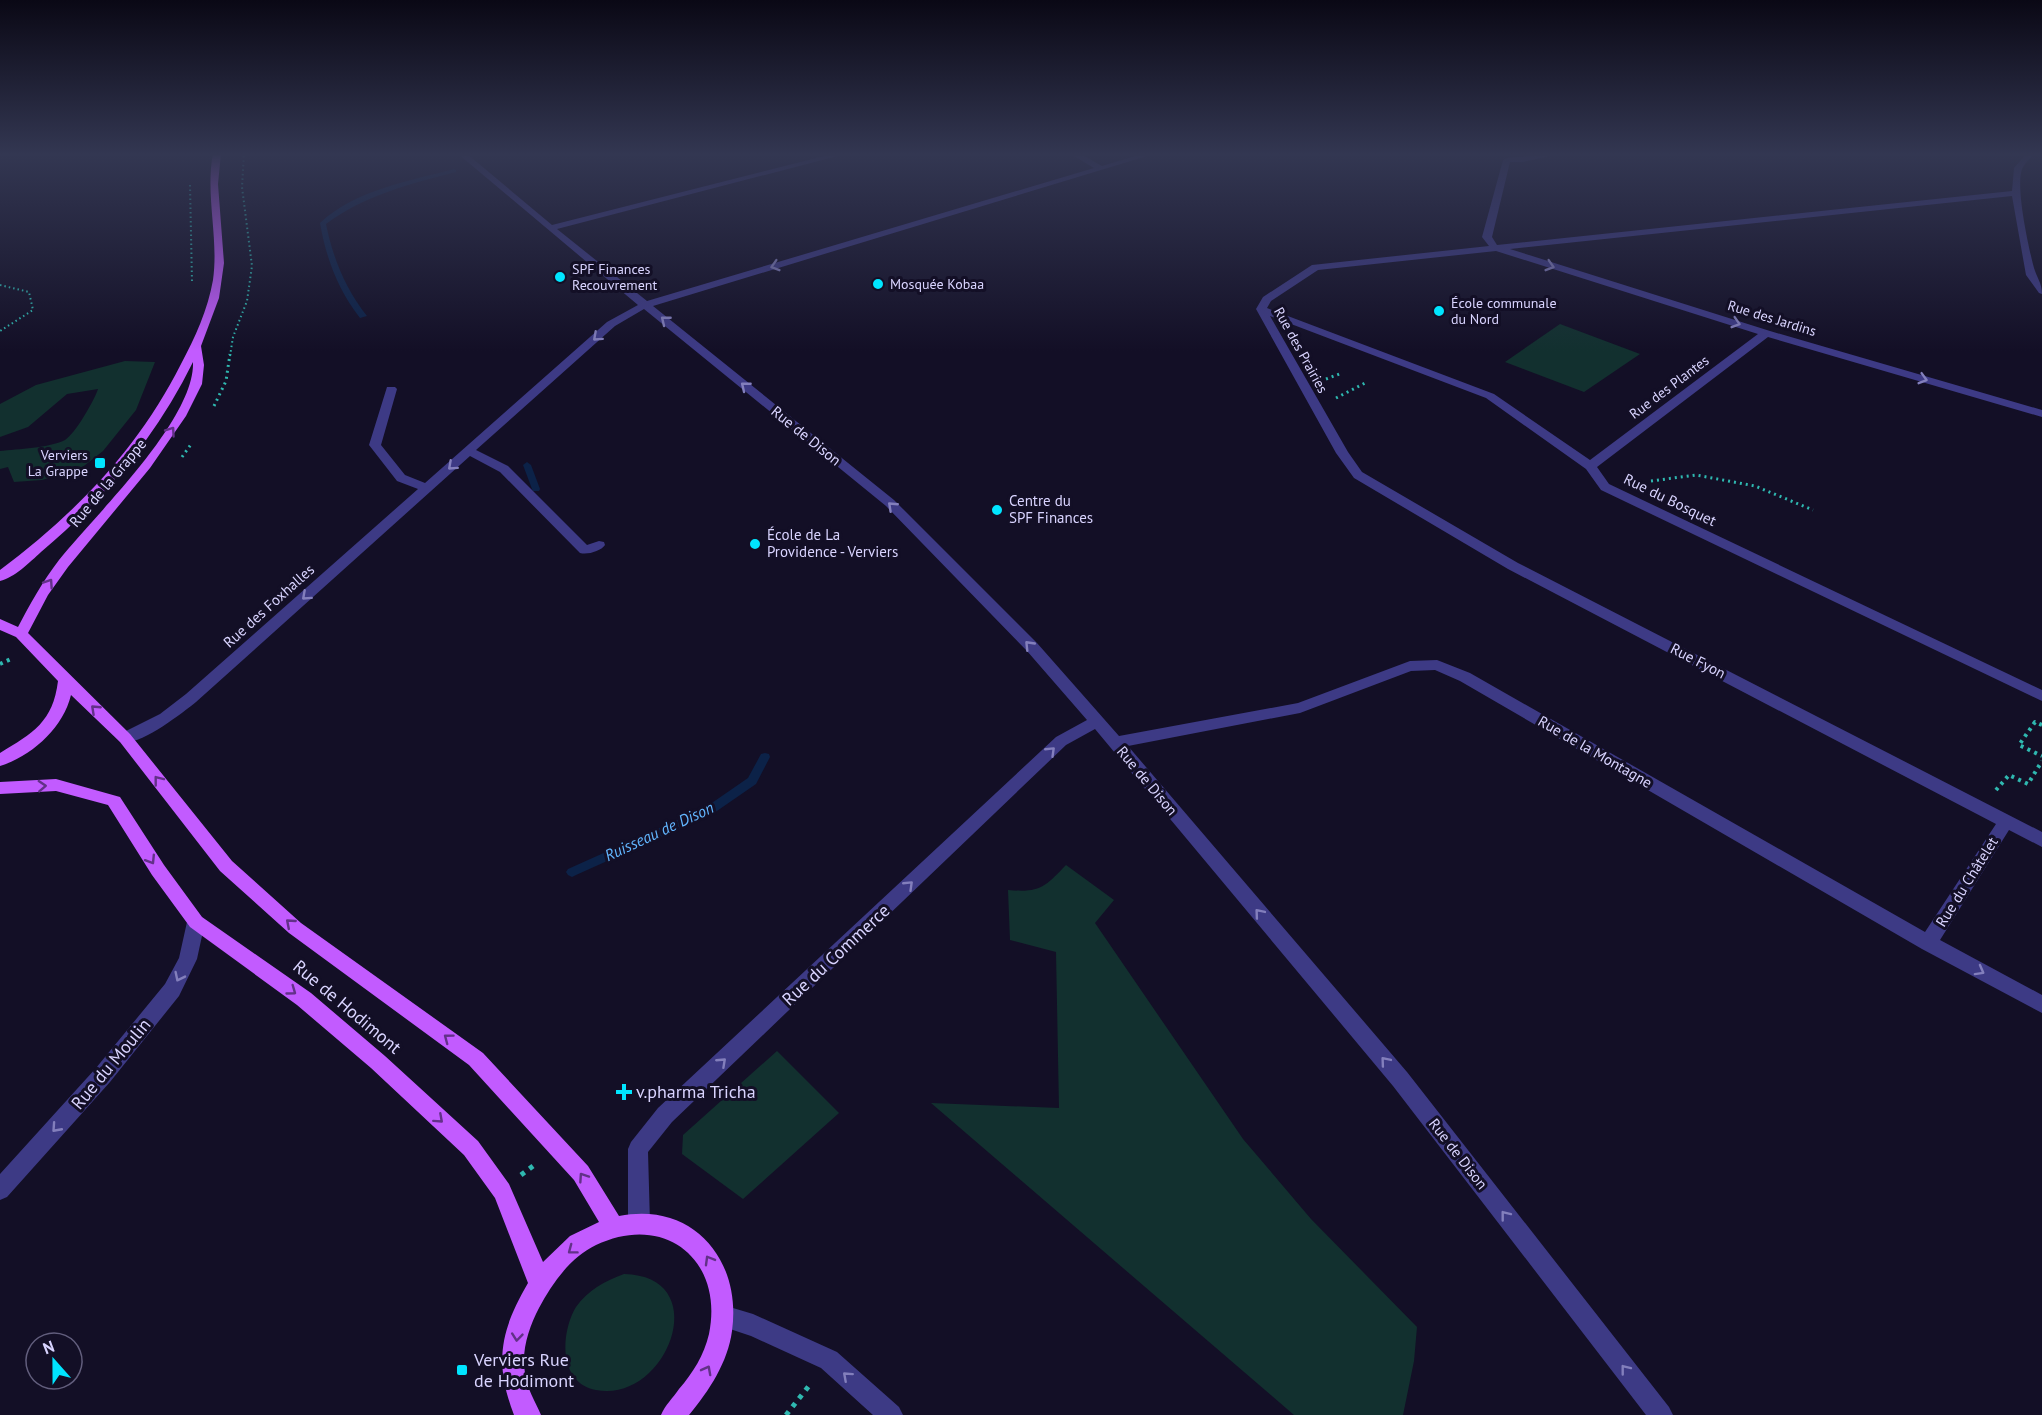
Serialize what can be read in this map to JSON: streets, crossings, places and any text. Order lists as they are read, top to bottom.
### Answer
{
  "streets": {
    "main road": ["Rue de la Grappe", "Rue de Hodimont"],
    "street": [
      "Rue des Jardins",
      "Rue des Prairies",
      "Rue des Plantes",
      "Rue de Dison",
      "Rue du Bosquet",
      "Rue des Foxhalles",
      "Rue Fyon",
      "Rue de la Montagne",
      "Rue du Châtelet",
      "Rue du Commerce",
      "Rue du Moulin"
    ]
  },
  "crossings": [
    ["Rue des Jardins", "Rue des Prairies"],
    ["Rue des Jardins", "Rue des Plantes"],
    ["Rue des Prairies", "Rue du Bosquet"],
    ["Rue des Prairies", "Rue Fyon"],
    ["Rue des Plantes", "Rue du Bosquet"],
    ["Rue de Dison", "Rue des Foxhalles"],
    ["Rue de Dison", "Rue de la Montagne"],
    ["Rue de Dison", "Rue du Commerce"],
    ["Rue de la Grappe", "Rue de Hodimont"],
    ["Rue des Foxhalles", "Rue de Hodimont"],
    ["Rue Fyon", "Rue du Châtelet"],
    ["Rue de la Montagne", "Rue du Châtelet"],
    ["Rue de Hodimont", "Rue du Moulin"]
  ],
  "one_way": [
    "Rue des Jardins",
    "Rue de Dison",
    "Rue des Foxhalles",
    "Rue du Commerce",
    "Rue du Moulin"
  ],
  "water": ["Ruisseau de Dison"],
  "places": {
    "other": [
      "SPF Finances Recouvrement",
      "Mosquée Kobaa",
      "École communale du Nord",
      "Centre du SPF Finances",
      "École de La Providence - Verviers"
    ],
    "transit": ["Verviers La Grappe", "Verviers Rue de Hodimont"],
    "health": ["v.pharma Tricha"]
  },
  "north": "top"
}
